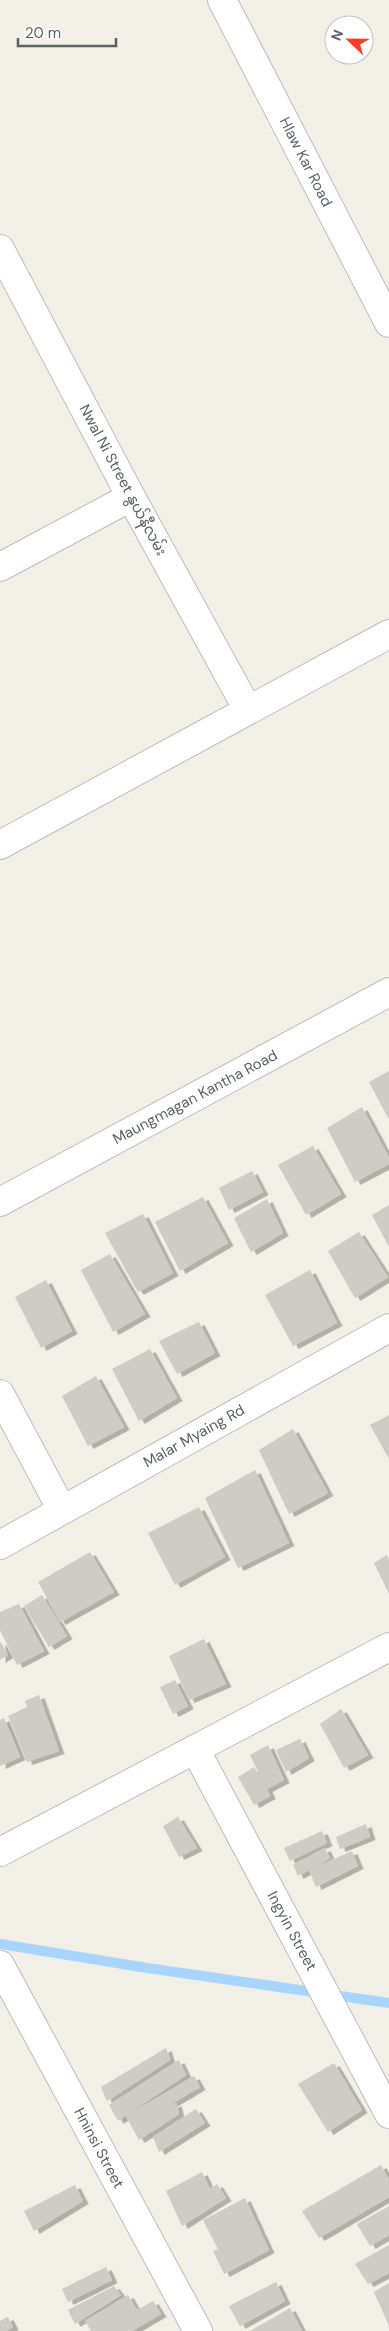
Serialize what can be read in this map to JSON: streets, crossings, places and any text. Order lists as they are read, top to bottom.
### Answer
{
  "streets": {
    "street": [
      "Hlaw Kar Road",
      "Nwal Ni Street နွယ်နီလမ်း",
      "Maungmagan Kantha Road",
      "Malar Myaing Rd",
      "Ingyin Street",
      "Hninsi Street"
    ]
  },
  "scale_bar": "20 m",
  "north": "left"
}
